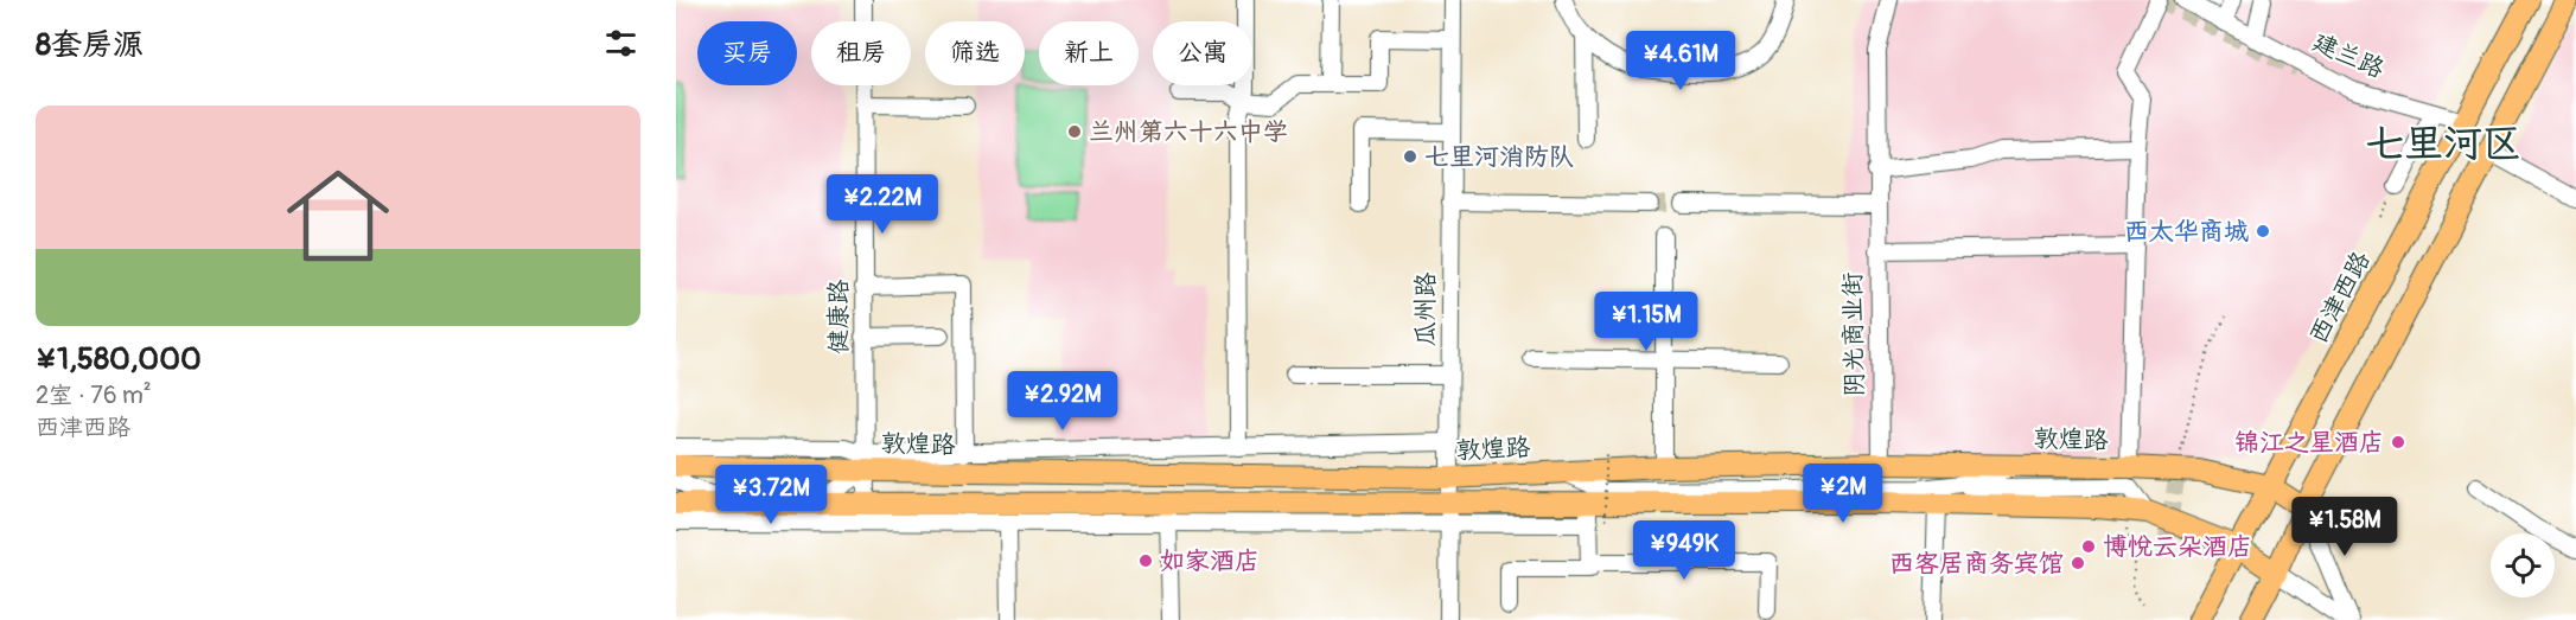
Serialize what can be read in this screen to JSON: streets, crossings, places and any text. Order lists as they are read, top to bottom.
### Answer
{
  "streets": {
    "main road": ["西津西路", "敦煌路"],
    "street": [
      "建兰路",
      "瓜州路",
      "健康路",
      "阴光商业街"
    ]
  },
  "crossings": [
    ["建兰路", "西津西路"],
    ["西津西路", "敦煌路"],
    ["瓜州路", "敦煌路"],
    ["健康路", "敦煌路"],
    ["阴光商业街", "敦煌路"]
  ],
  "districts": ["七里河区"],
  "places": [
    "兰州第六十六中学",
    "七里河消防队",
    "西太华商城",
    "锦江之星酒店",
    "博悦云朵酒店",
    "如家酒店",
    "西客居商务宾馆"
  ],
  "page": {
    "heading": "8套房源",
    "chip": [
      "买房",
      "租房",
      "筛选",
      "新上",
      "公寓"
    ],
    "price": [
      "¥4.61M",
      "¥2.22M",
      "¥1.15M",
      "¥2.92M",
      "¥2M",
      "¥3.72M",
      "¥1.58M",
      "¥949K"
    ],
    "list": [
      {
        "name": "¥1,580,000",
        "note": "2室 · 76 m² · 西津西路"
      }
    ]
  }
}
